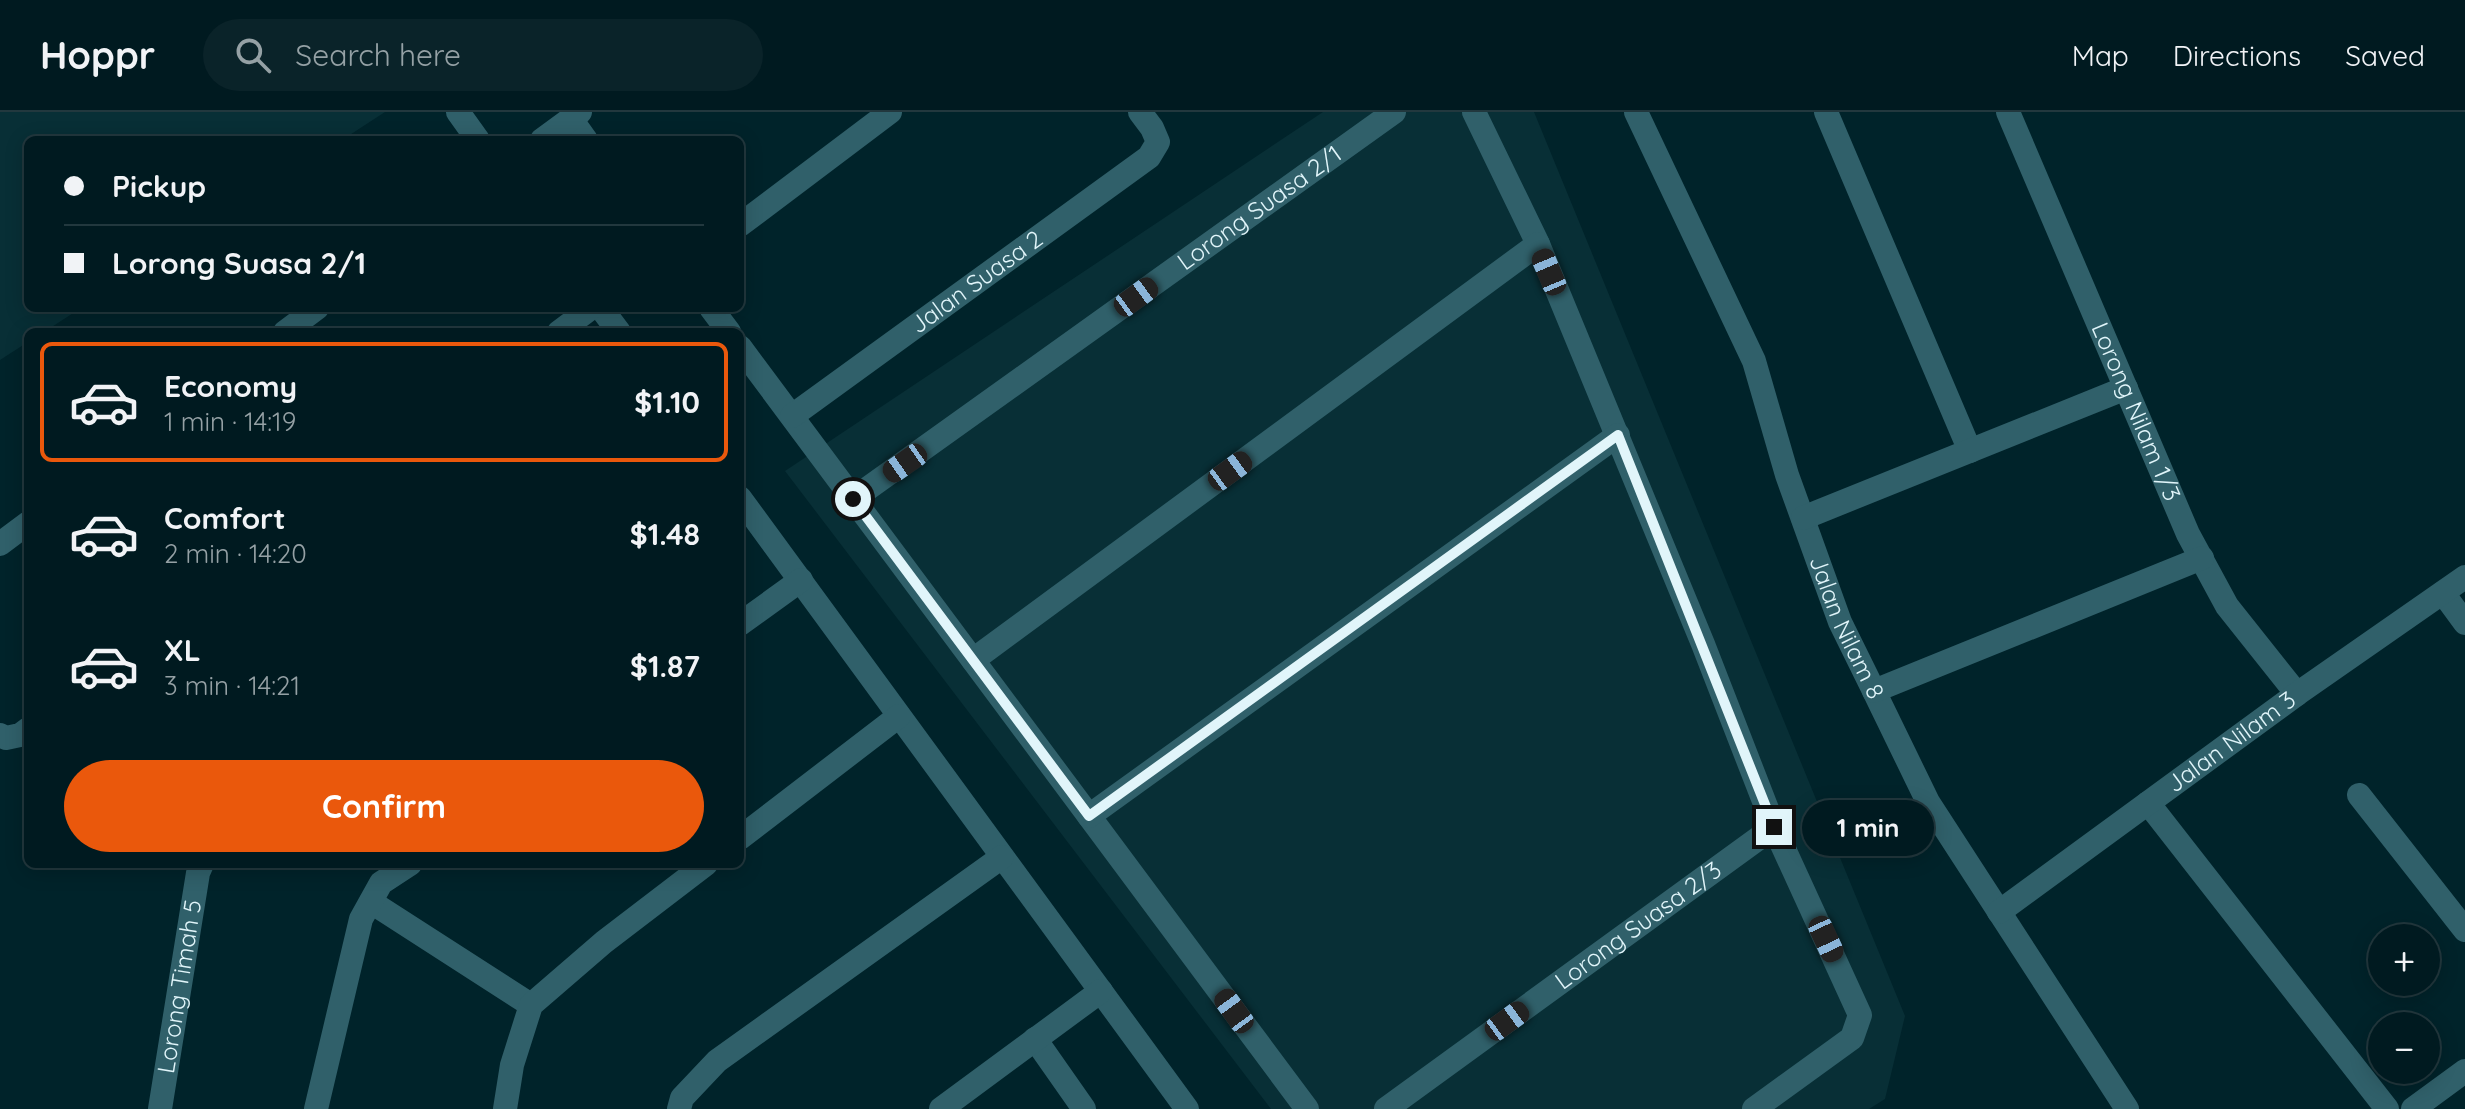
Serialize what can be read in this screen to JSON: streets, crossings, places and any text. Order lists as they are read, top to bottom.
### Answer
{
  "streets": {
    "street": [
      "Lorong Suasa 2/1",
      "Jalan Suasa 2",
      "Lorong Nilam 1/3",
      "Jalan Nilam 8",
      "Jalan Nilam 3",
      "Lorong Suasa 2/3",
      "Lorong Timah 5"
    ]
  },
  "crossings": [
    ["Lorong Nilam 1/3", "Jalan Nilam 3"],
    ["Jalan Nilam 8", "Jalan Nilam 3"]
  ],
  "page": {
    "header": "Hoppr",
    "search": "Search here",
    "nav": ["Map", "Directions", "Saved"],
    "banner": ["Pickup", "Lorong Suasa 2/1"],
    "list": [
      {
        "name": "Economy",
        "note": "1 min · 14:19",
        "value": "$1.10"
      },
      {
        "name": "Comfort",
        "note": "2 min · 14:20",
        "value": "$1.48"
      },
      {
        "name": "XL",
        "note": "3 min · 14:21",
        "value": "$1.87"
      }
    ],
    "buttons": "Confirm",
    "bubble": "1 min",
    "map_buttons": ["+", "−"]
  }
}
